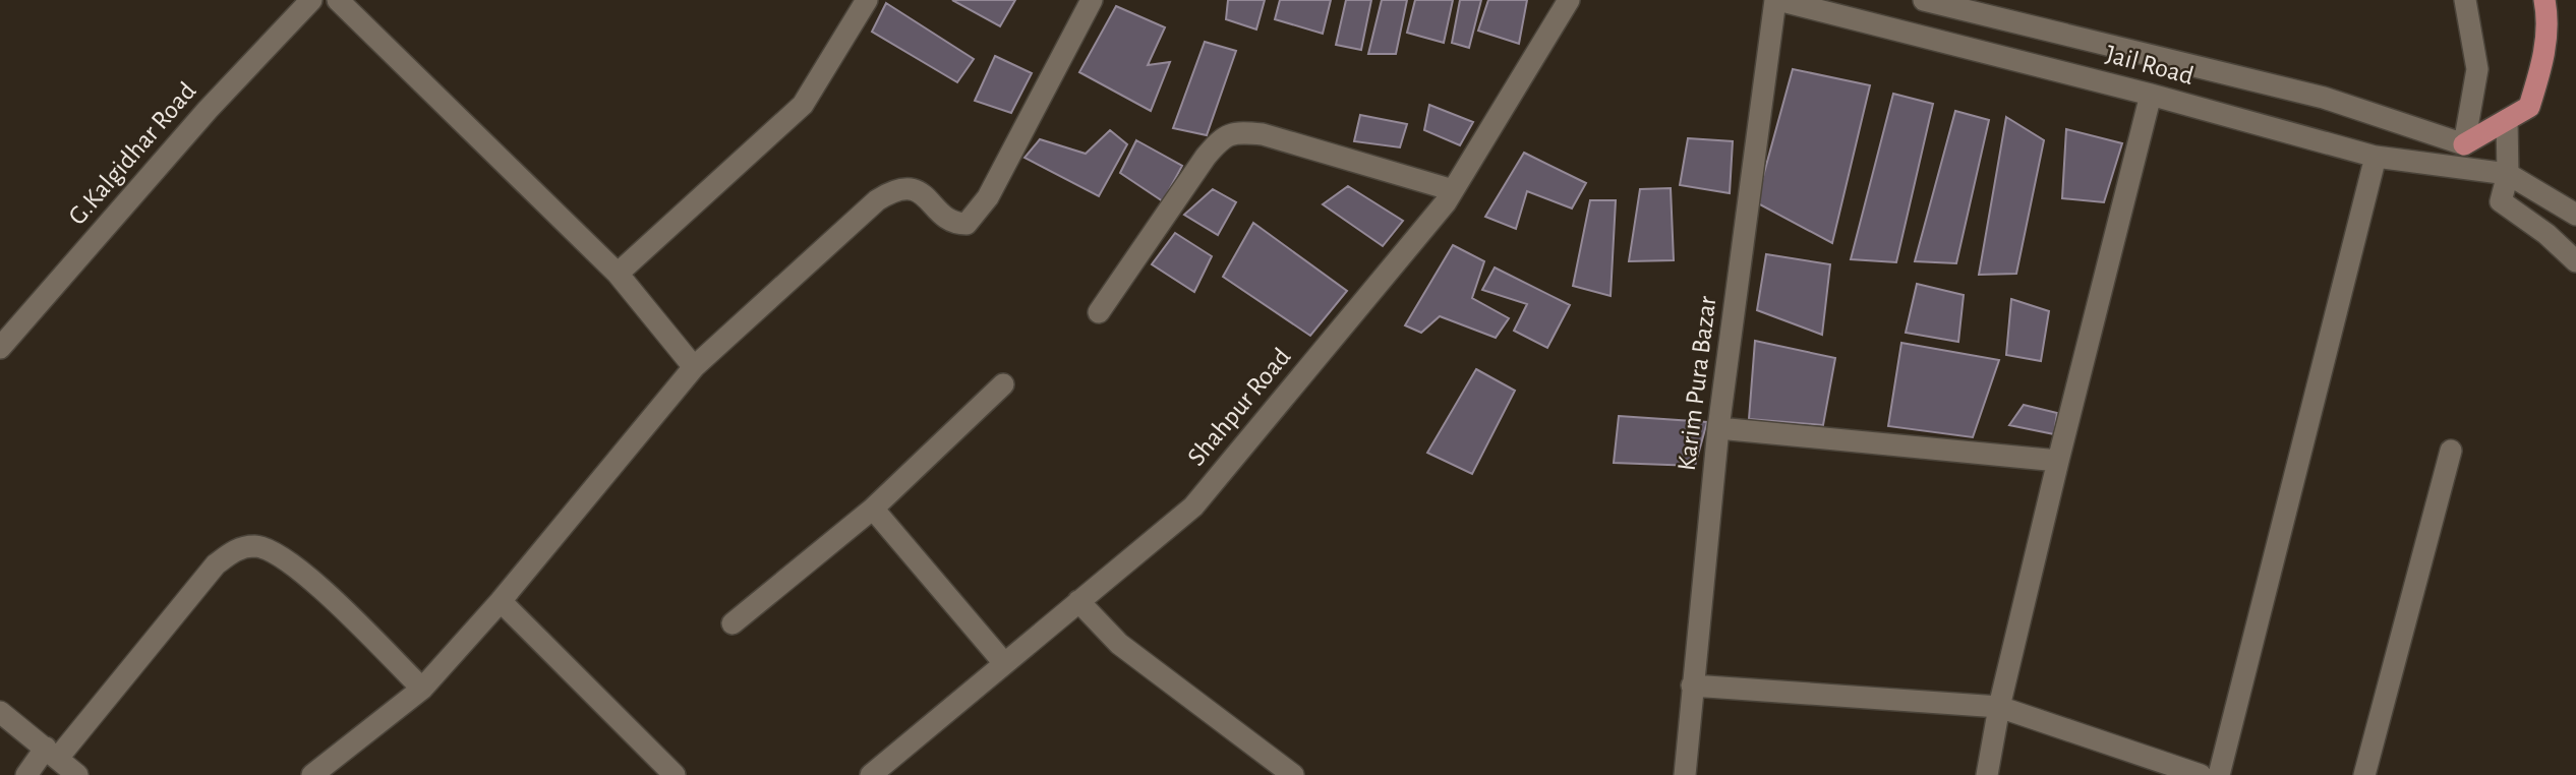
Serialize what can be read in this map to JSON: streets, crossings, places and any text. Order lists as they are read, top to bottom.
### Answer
{
  "streets": {
    "street": [
      "Jail Road",
      "G.Kalgidhar Road",
      "Karim Pura Bazar",
      "Shahpur Road"
    ]
  },
  "crossings": [
    ["Jail Road", "Karim Pura Bazar"]
  ]
}
